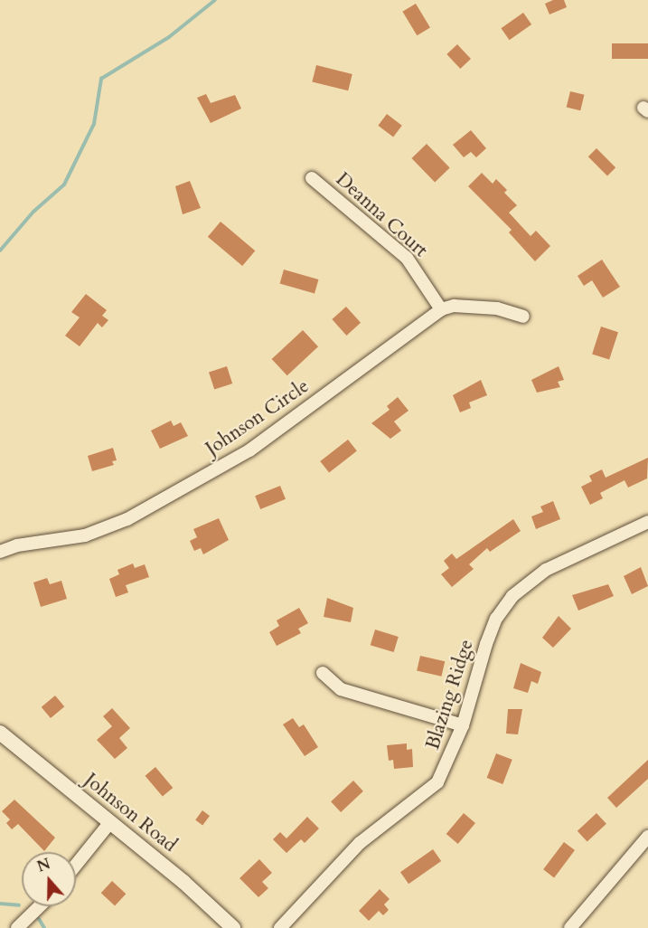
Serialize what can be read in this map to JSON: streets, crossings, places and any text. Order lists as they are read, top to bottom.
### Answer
{
  "streets": {
    "street": [
      "Deanna Court",
      "Johnson Circle",
      "Blazing Ridge",
      "Johnson Road"
    ]
  },
  "crossings": [
    ["Deanna Court", "Johnson Circle"]
  ],
  "north": "top"
}
